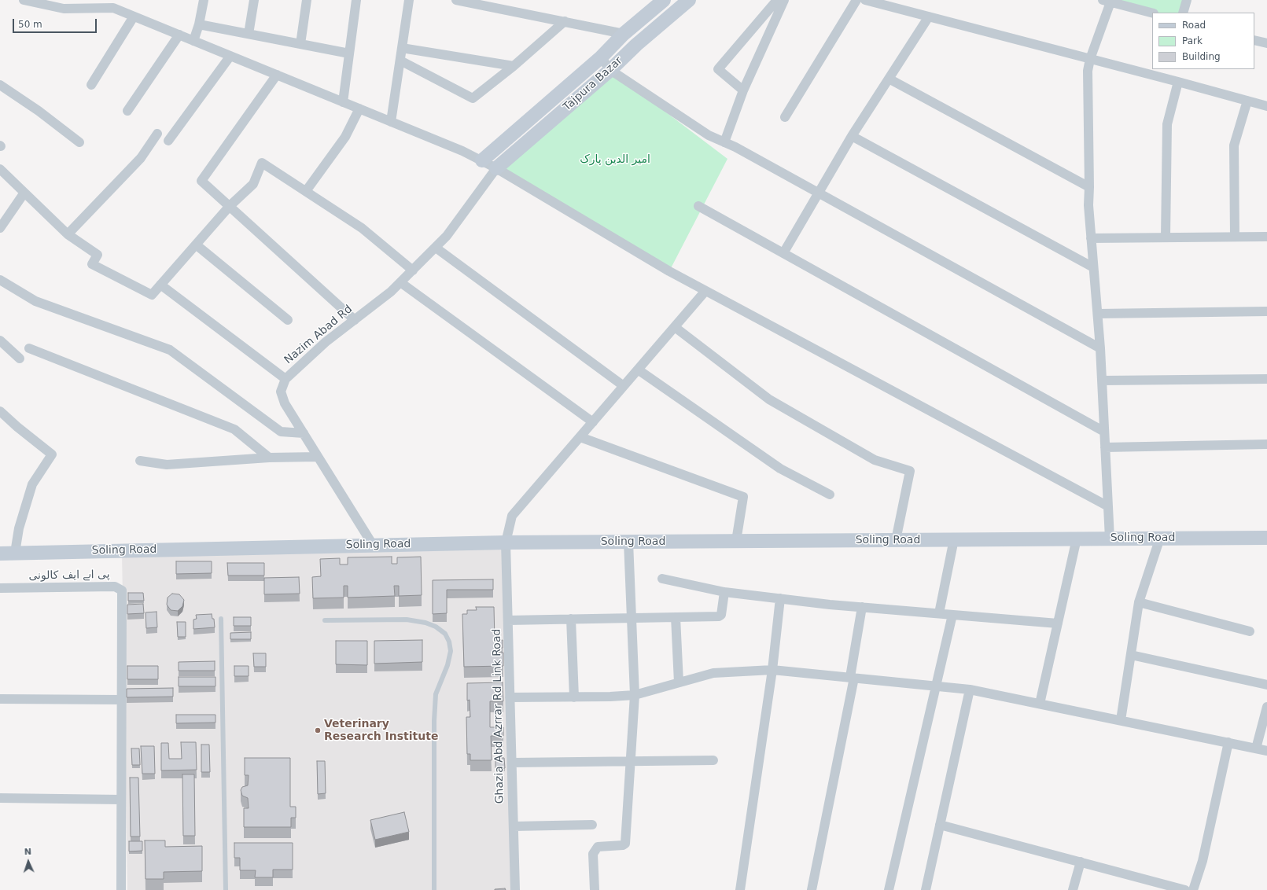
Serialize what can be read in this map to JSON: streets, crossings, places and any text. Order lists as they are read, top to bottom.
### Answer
{
  "streets": {
    "street": [
      "Tajpura Bazar",
      "Nazim Abad Rd",
      "Soling Road",
      "پی اے ایف کالونی",
      "Ghazia Abd Azrrar Rd Link Road"
    ]
  },
  "crossings": [
    ["Tajpura Bazar", "Nazim Abad Rd"],
    ["Nazim Abad Rd", "Soling Road"],
    ["Soling Road", "Ghazia Abd Azrrar Rd Link Road"]
  ],
  "parks": ["امیر الدین پارک"],
  "places": ["Veterinary Research Institute"],
  "legend": ["Road", "Park", "Building"],
  "scale_bar": "50 m",
  "north": "top"
}
